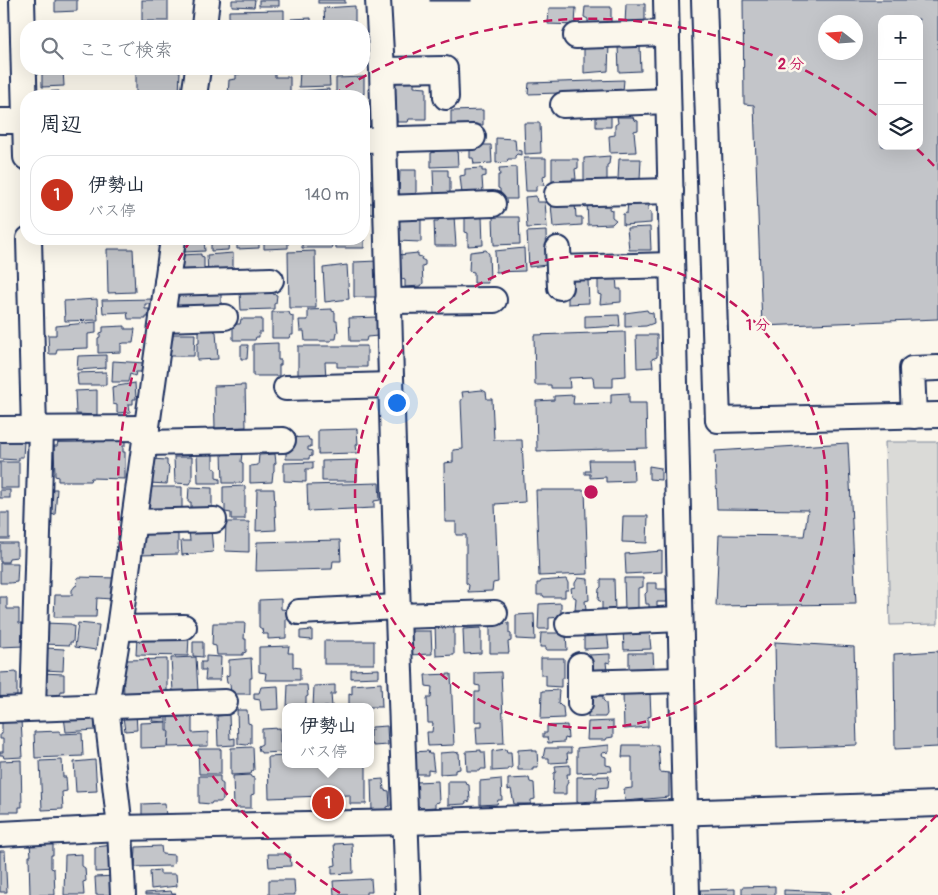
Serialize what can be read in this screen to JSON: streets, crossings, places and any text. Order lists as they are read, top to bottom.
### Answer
{
  "north": "left",
  "page": {
    "map_buttons": ["+", "−"],
    "search": "ここで検索",
    "heading": "周辺",
    "list": [
      {
        "mark": "1",
        "name": "伊勢山",
        "note": "バス停",
        "value": "140 m"
      }
    ],
    "popup": ["伊勢山", "バス停"],
    "pins": "1"
  },
  "rings": ["2 分", "1 分"]
}
